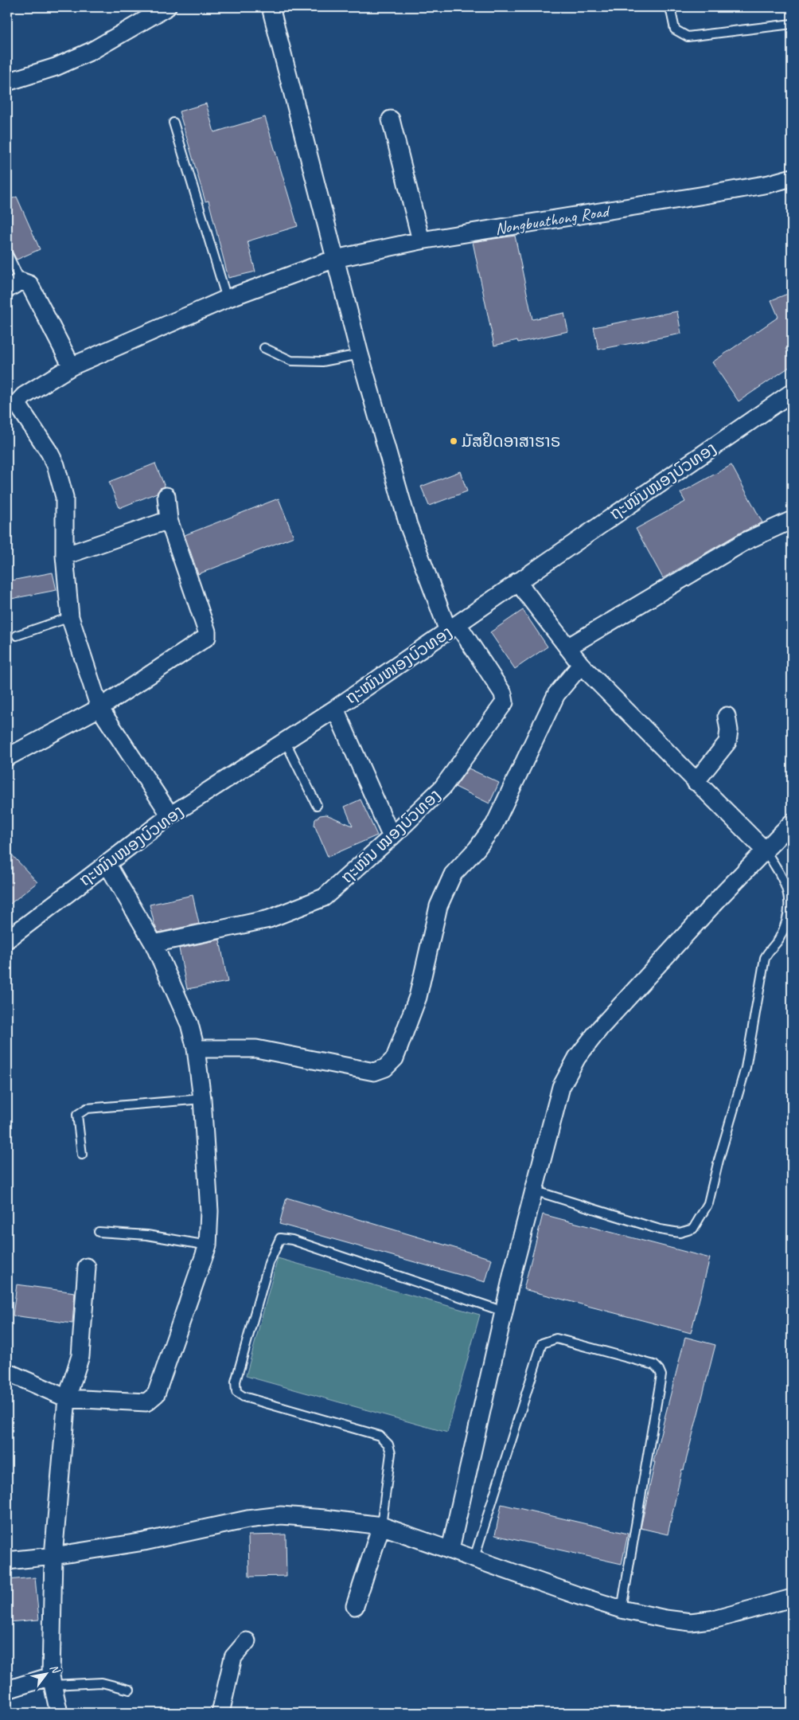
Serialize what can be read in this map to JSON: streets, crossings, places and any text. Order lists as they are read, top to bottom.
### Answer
{
  "streets": {
    "street": ["Nongbuathong Road", "ຖະໜົນໜອງບົວທອງ", "ຖະໜົນ ໝອງບົວທອງ"]
  },
  "crossings": [
    ["ຖະໜົນໜອງບົວທອງ", "ຖະໜົນ ໝອງບົວທອງ"]
  ],
  "places": ["ມັສຢິດອາສາຮາຣ"],
  "north": "top right"
}
